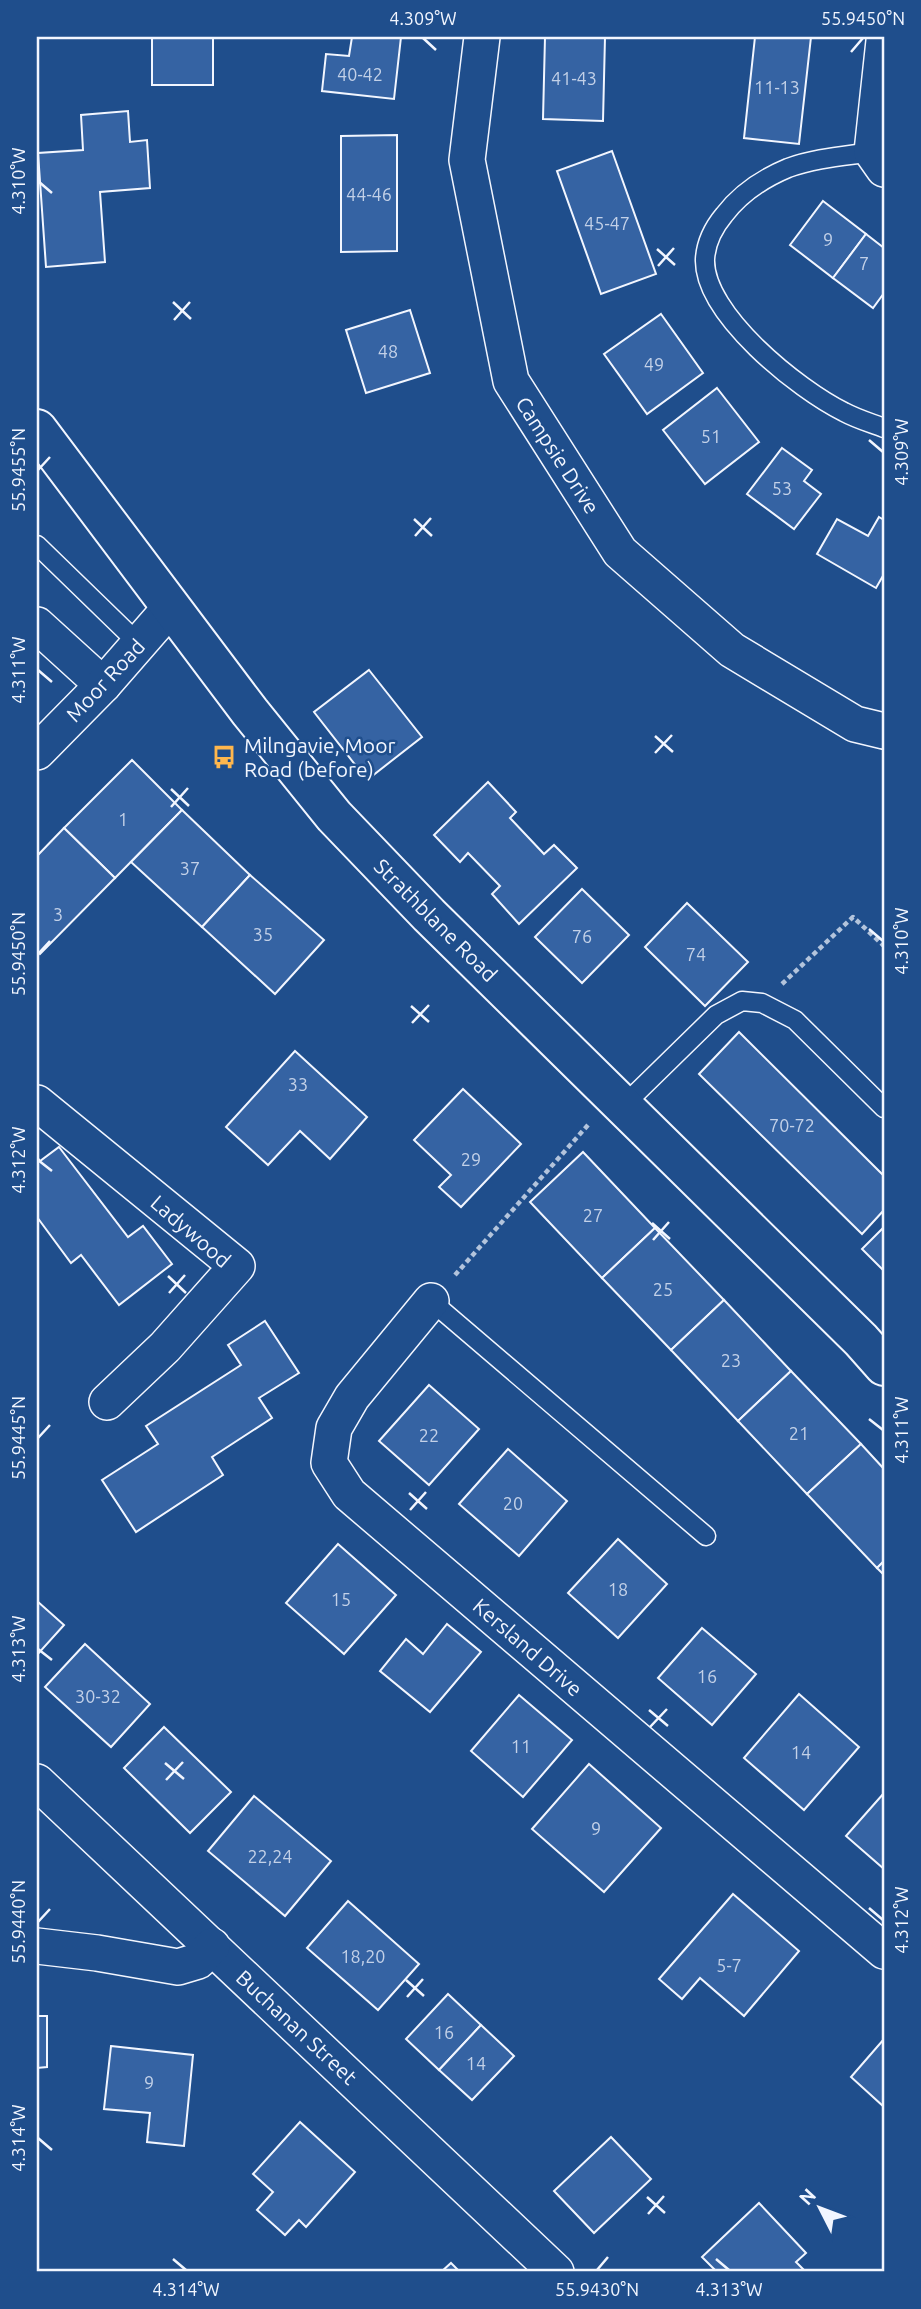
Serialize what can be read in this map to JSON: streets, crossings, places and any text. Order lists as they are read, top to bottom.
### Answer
{
  "streets": {
    "main road": ["Strathblane Road"],
    "street": [
      "Campsie Drive",
      "Moor Road",
      "Ladywood",
      "Kersland Drive",
      "Buchanan Street"
    ]
  },
  "crossings": [
    ["Moor Road", "Strathblane Road"]
  ],
  "places": {
    "bus stop": ["Milngavie, Moor Road (before)"]
  },
  "house_numbers": [
    "40-42",
    "41-43",
    "11-13",
    "44-46",
    "45-47",
    "9",
    "7",
    "48",
    "49",
    "51",
    "53",
    "1",
    "37",
    "3",
    "35",
    "76",
    "74",
    "33",
    "70-72",
    "29",
    "27",
    "25",
    "23",
    "21",
    "22",
    "20",
    "18",
    "15",
    "16",
    "30-32",
    "11",
    "14",
    "9",
    "22,24",
    "18,20",
    "5-7",
    "16",
    "14",
    "9"
  ],
  "north": "top left",
  "coordinates": [
    "4.309°W",
    "55.9450°N",
    "4.310°W",
    "55.9455°N",
    "4.311°W",
    "4.312°W",
    "55.9445°N",
    "4.313°W",
    "55.9440°N",
    "4.314°W",
    "55.9430°N"
  ]
}
